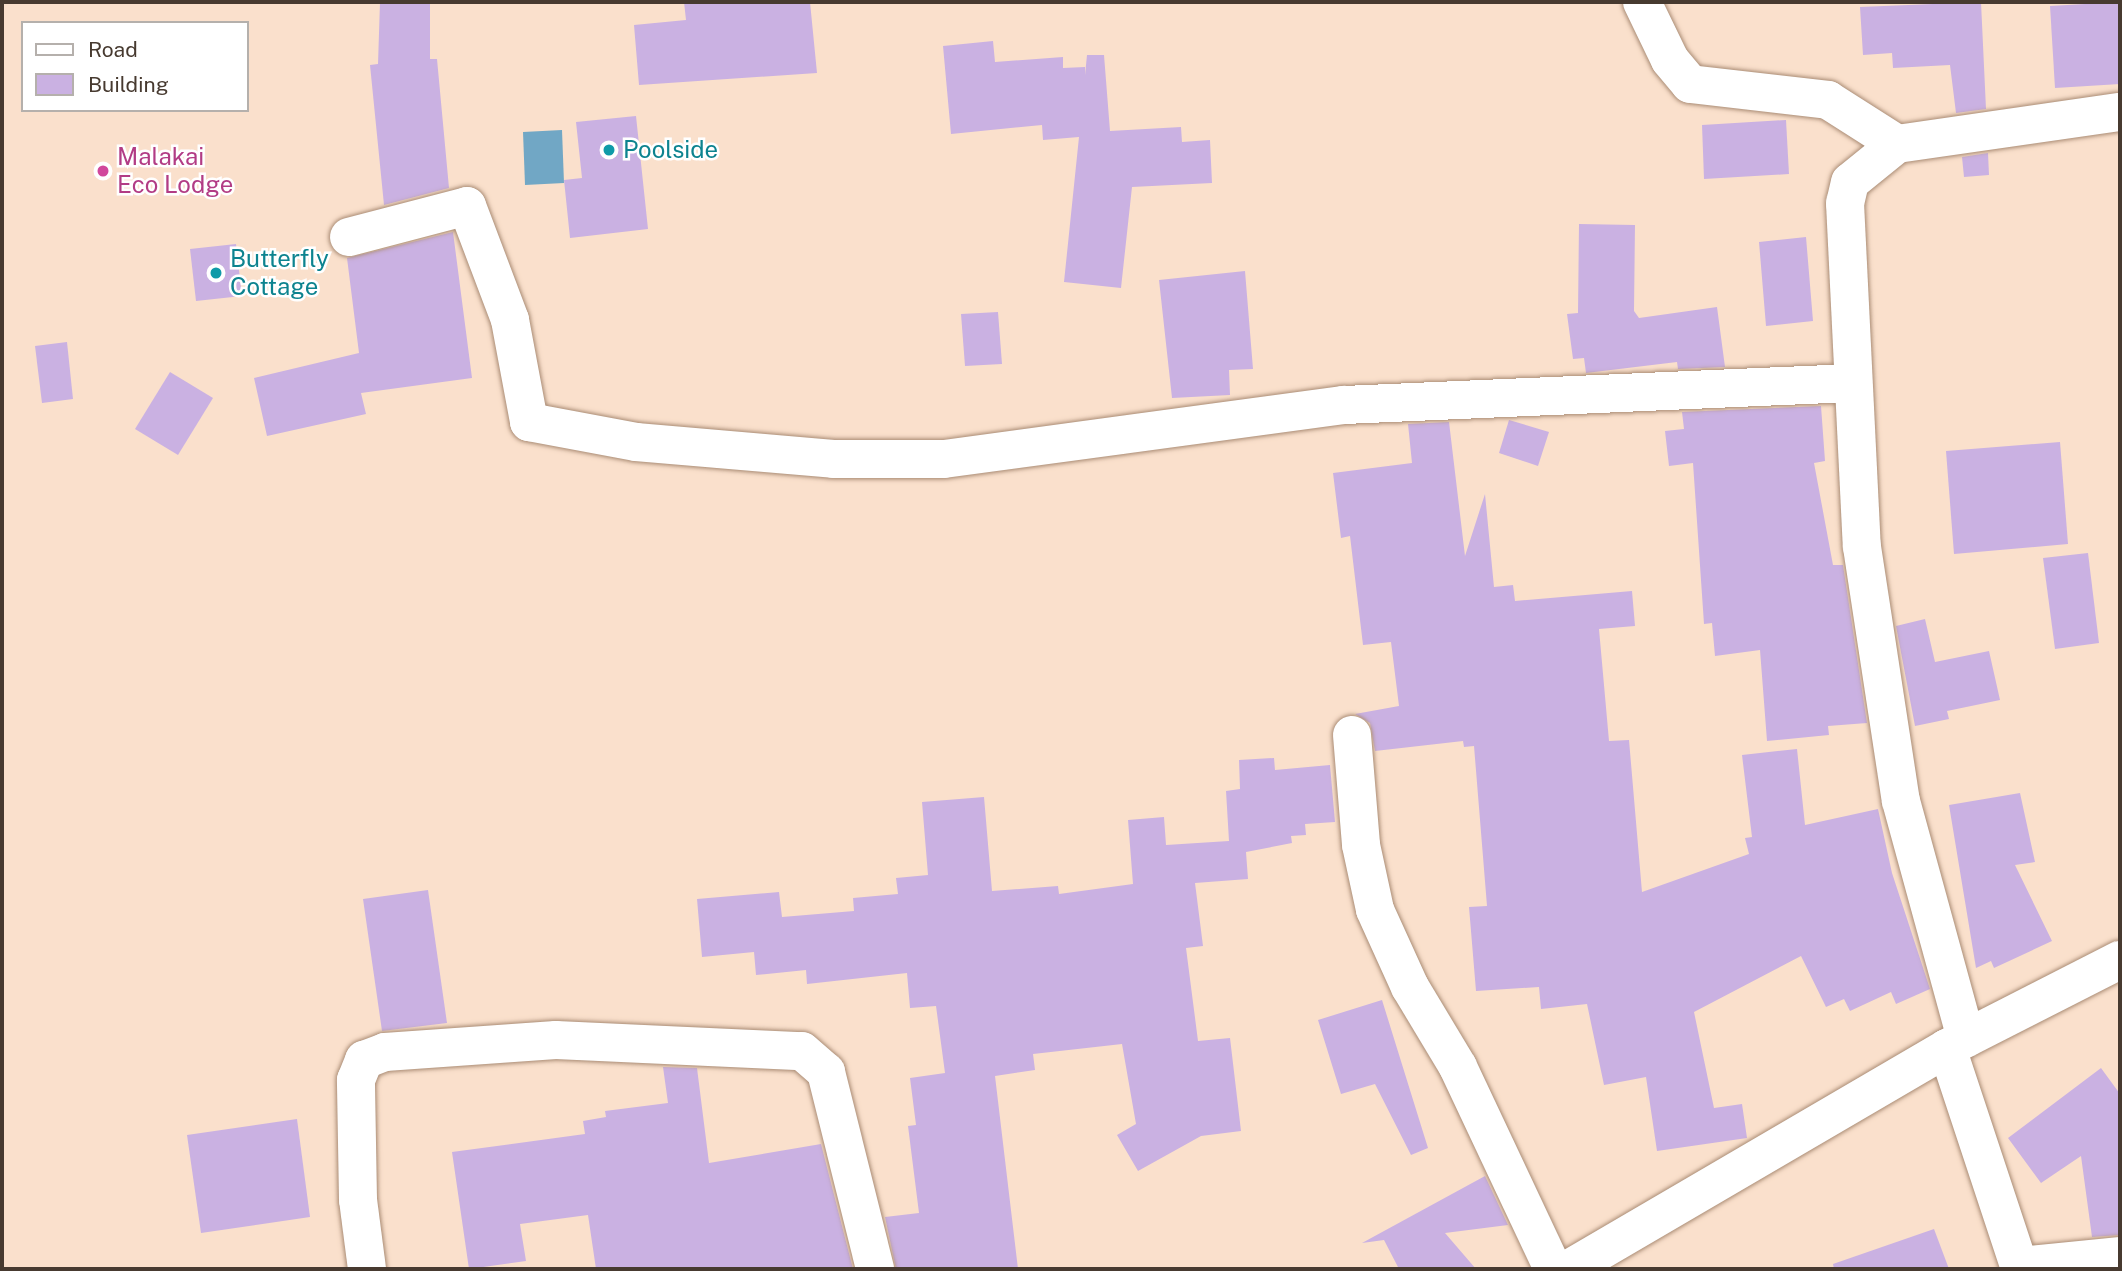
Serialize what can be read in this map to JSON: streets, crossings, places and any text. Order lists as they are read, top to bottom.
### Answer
{
  "places": ["Poolside", "Malakai Eco Lodge", "Butterfly Cottage"],
  "legend": ["Road", "Building"]
}
